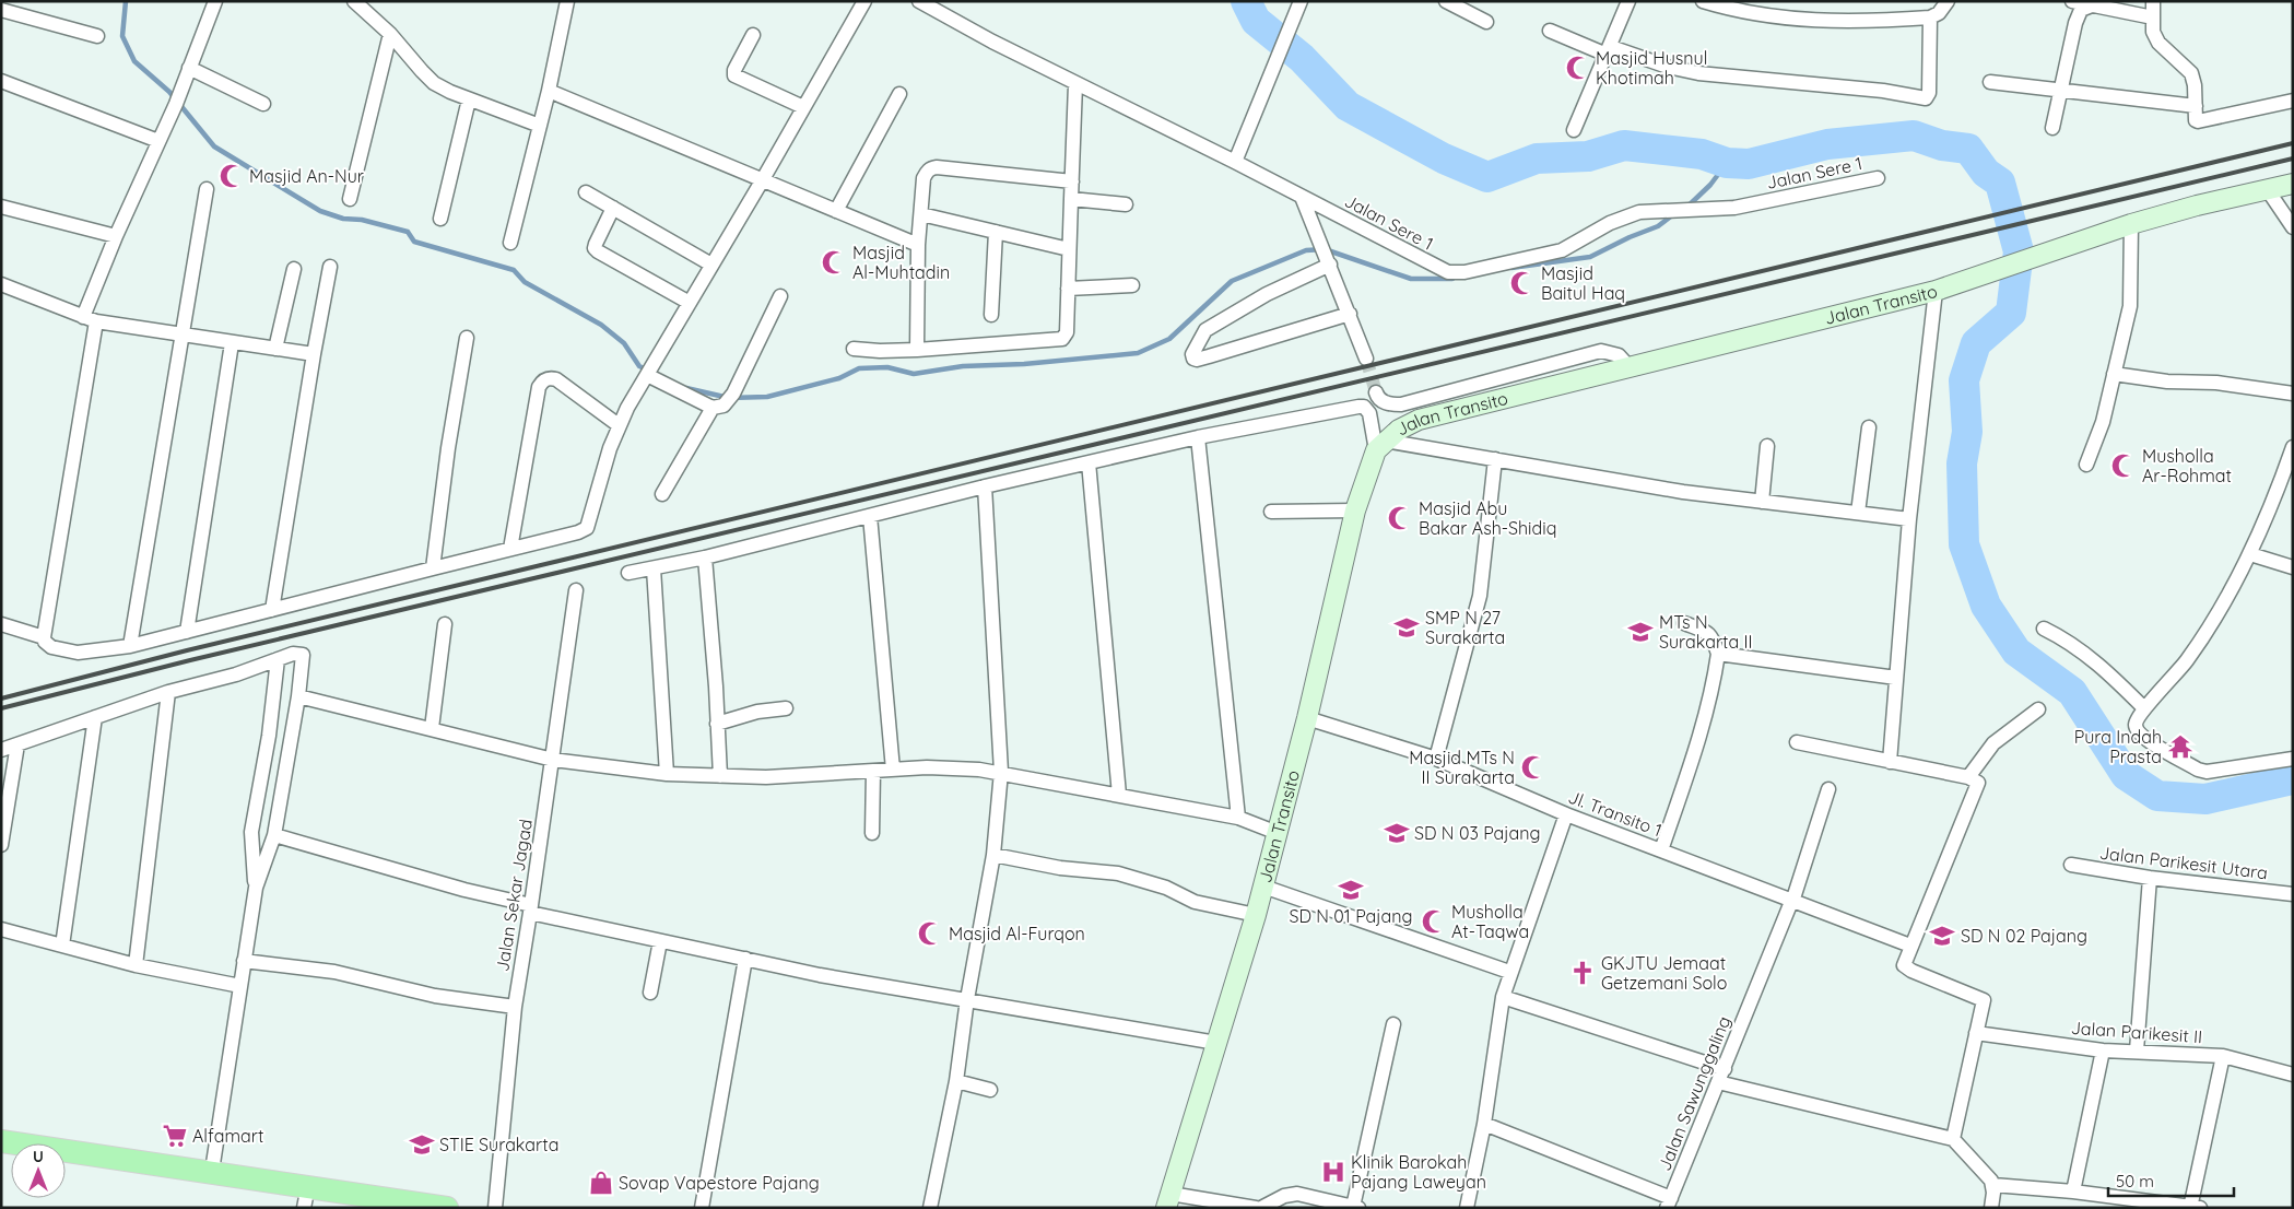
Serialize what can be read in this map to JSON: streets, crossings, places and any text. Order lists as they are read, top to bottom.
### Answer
{
  "streets": {
    "main road": ["Jalan Transito"],
    "street": [
      "Jalan Sere 1",
      "Jl. Transito 1",
      "Jalan Parikesit Utara",
      "Jalan Sekar Jagad",
      "Jalan Parikesit II",
      "Jalan Sawunggaling"
    ]
  },
  "crossings": [
    ["Jalan Transito", "Jl. Transito 1"],
    ["Jl. Transito 1", "Jalan Sawunggaling"]
  ],
  "places": {
    "mosque": [
      "Masjid Husnul Khotimah",
      "Masjid An-Nur",
      "Masjid Al-Muhtadin",
      "Masjid Baitul Haq",
      "Musholla Ar-Rohmat",
      "Masjid Abu Bakar Ash-Shidiq",
      "Masjid MTs N II Surakarta",
      "Musholla At-Taqwa",
      "Masjid Al-Furqon"
    ],
    "school or university": [
      "SMP N 27 Surakarta",
      "MTs N Surakarta II",
      "SD N 03 Pajang",
      "SD N 01 Pajang",
      "SD N 02 Pajang",
      "STIE Surakarta"
    ],
    "temple": ["Pura Indah Prasta"],
    "church": ["GKJTU Jemaat Getzemani Solo"],
    "supermarket": ["Alfamart"],
    "hospital": ["Klinik Barokah Pajang Laweyan"],
    "shop": ["Sovap Vapestore Pajang"]
  },
  "scale_bar": "50 m",
  "north": "top"
}
